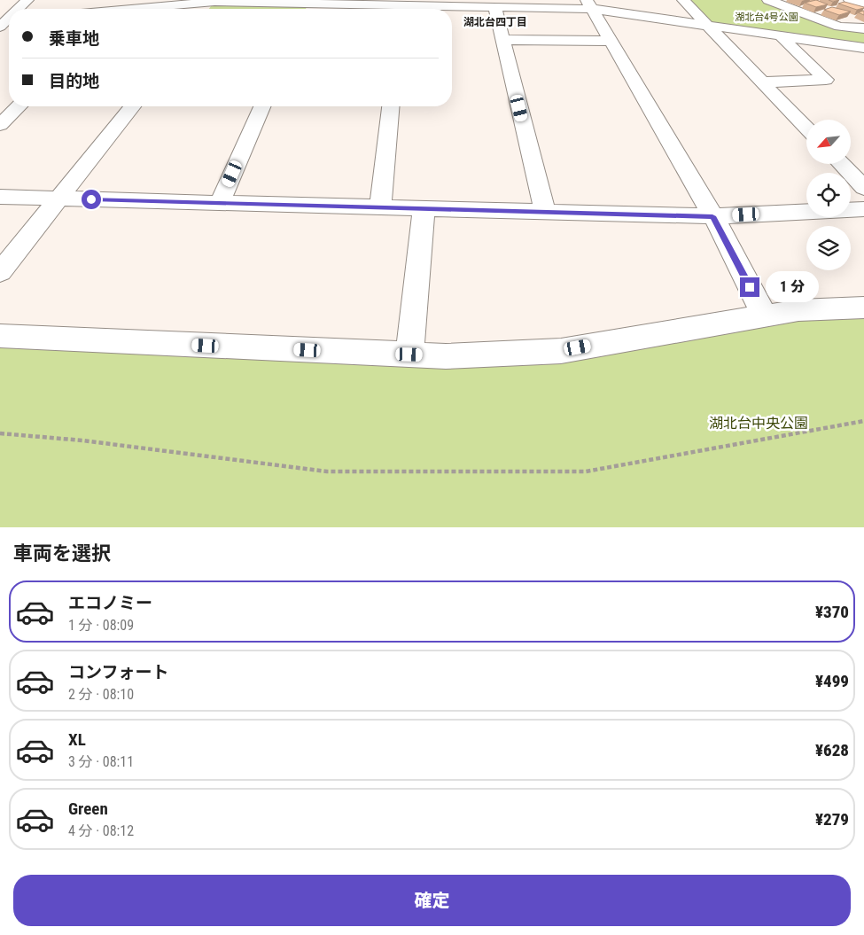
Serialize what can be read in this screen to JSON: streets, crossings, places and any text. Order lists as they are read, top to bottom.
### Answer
{
  "districts": ["湖北台四丁目"],
  "parks": ["湖北台4号公園", "湖北台中央公園"],
  "north": "bottom left",
  "page": {
    "banner": ["乗車地", "目的地"],
    "bubble": "1 分",
    "heading": "車両を選択",
    "list": [
      {
        "name": "エコノミー",
        "note": "1 分 · 08:09",
        "value": "¥370"
      },
      {
        "name": "コンフォート",
        "note": "2 分 · 08:10",
        "value": "¥499"
      },
      {
        "name": "XL",
        "note": "3 分 · 08:11",
        "value": "¥628"
      },
      {
        "name": "Green",
        "note": "4 分 · 08:12",
        "value": "¥279"
      }
    ],
    "buttons": "確定"
  }
}
